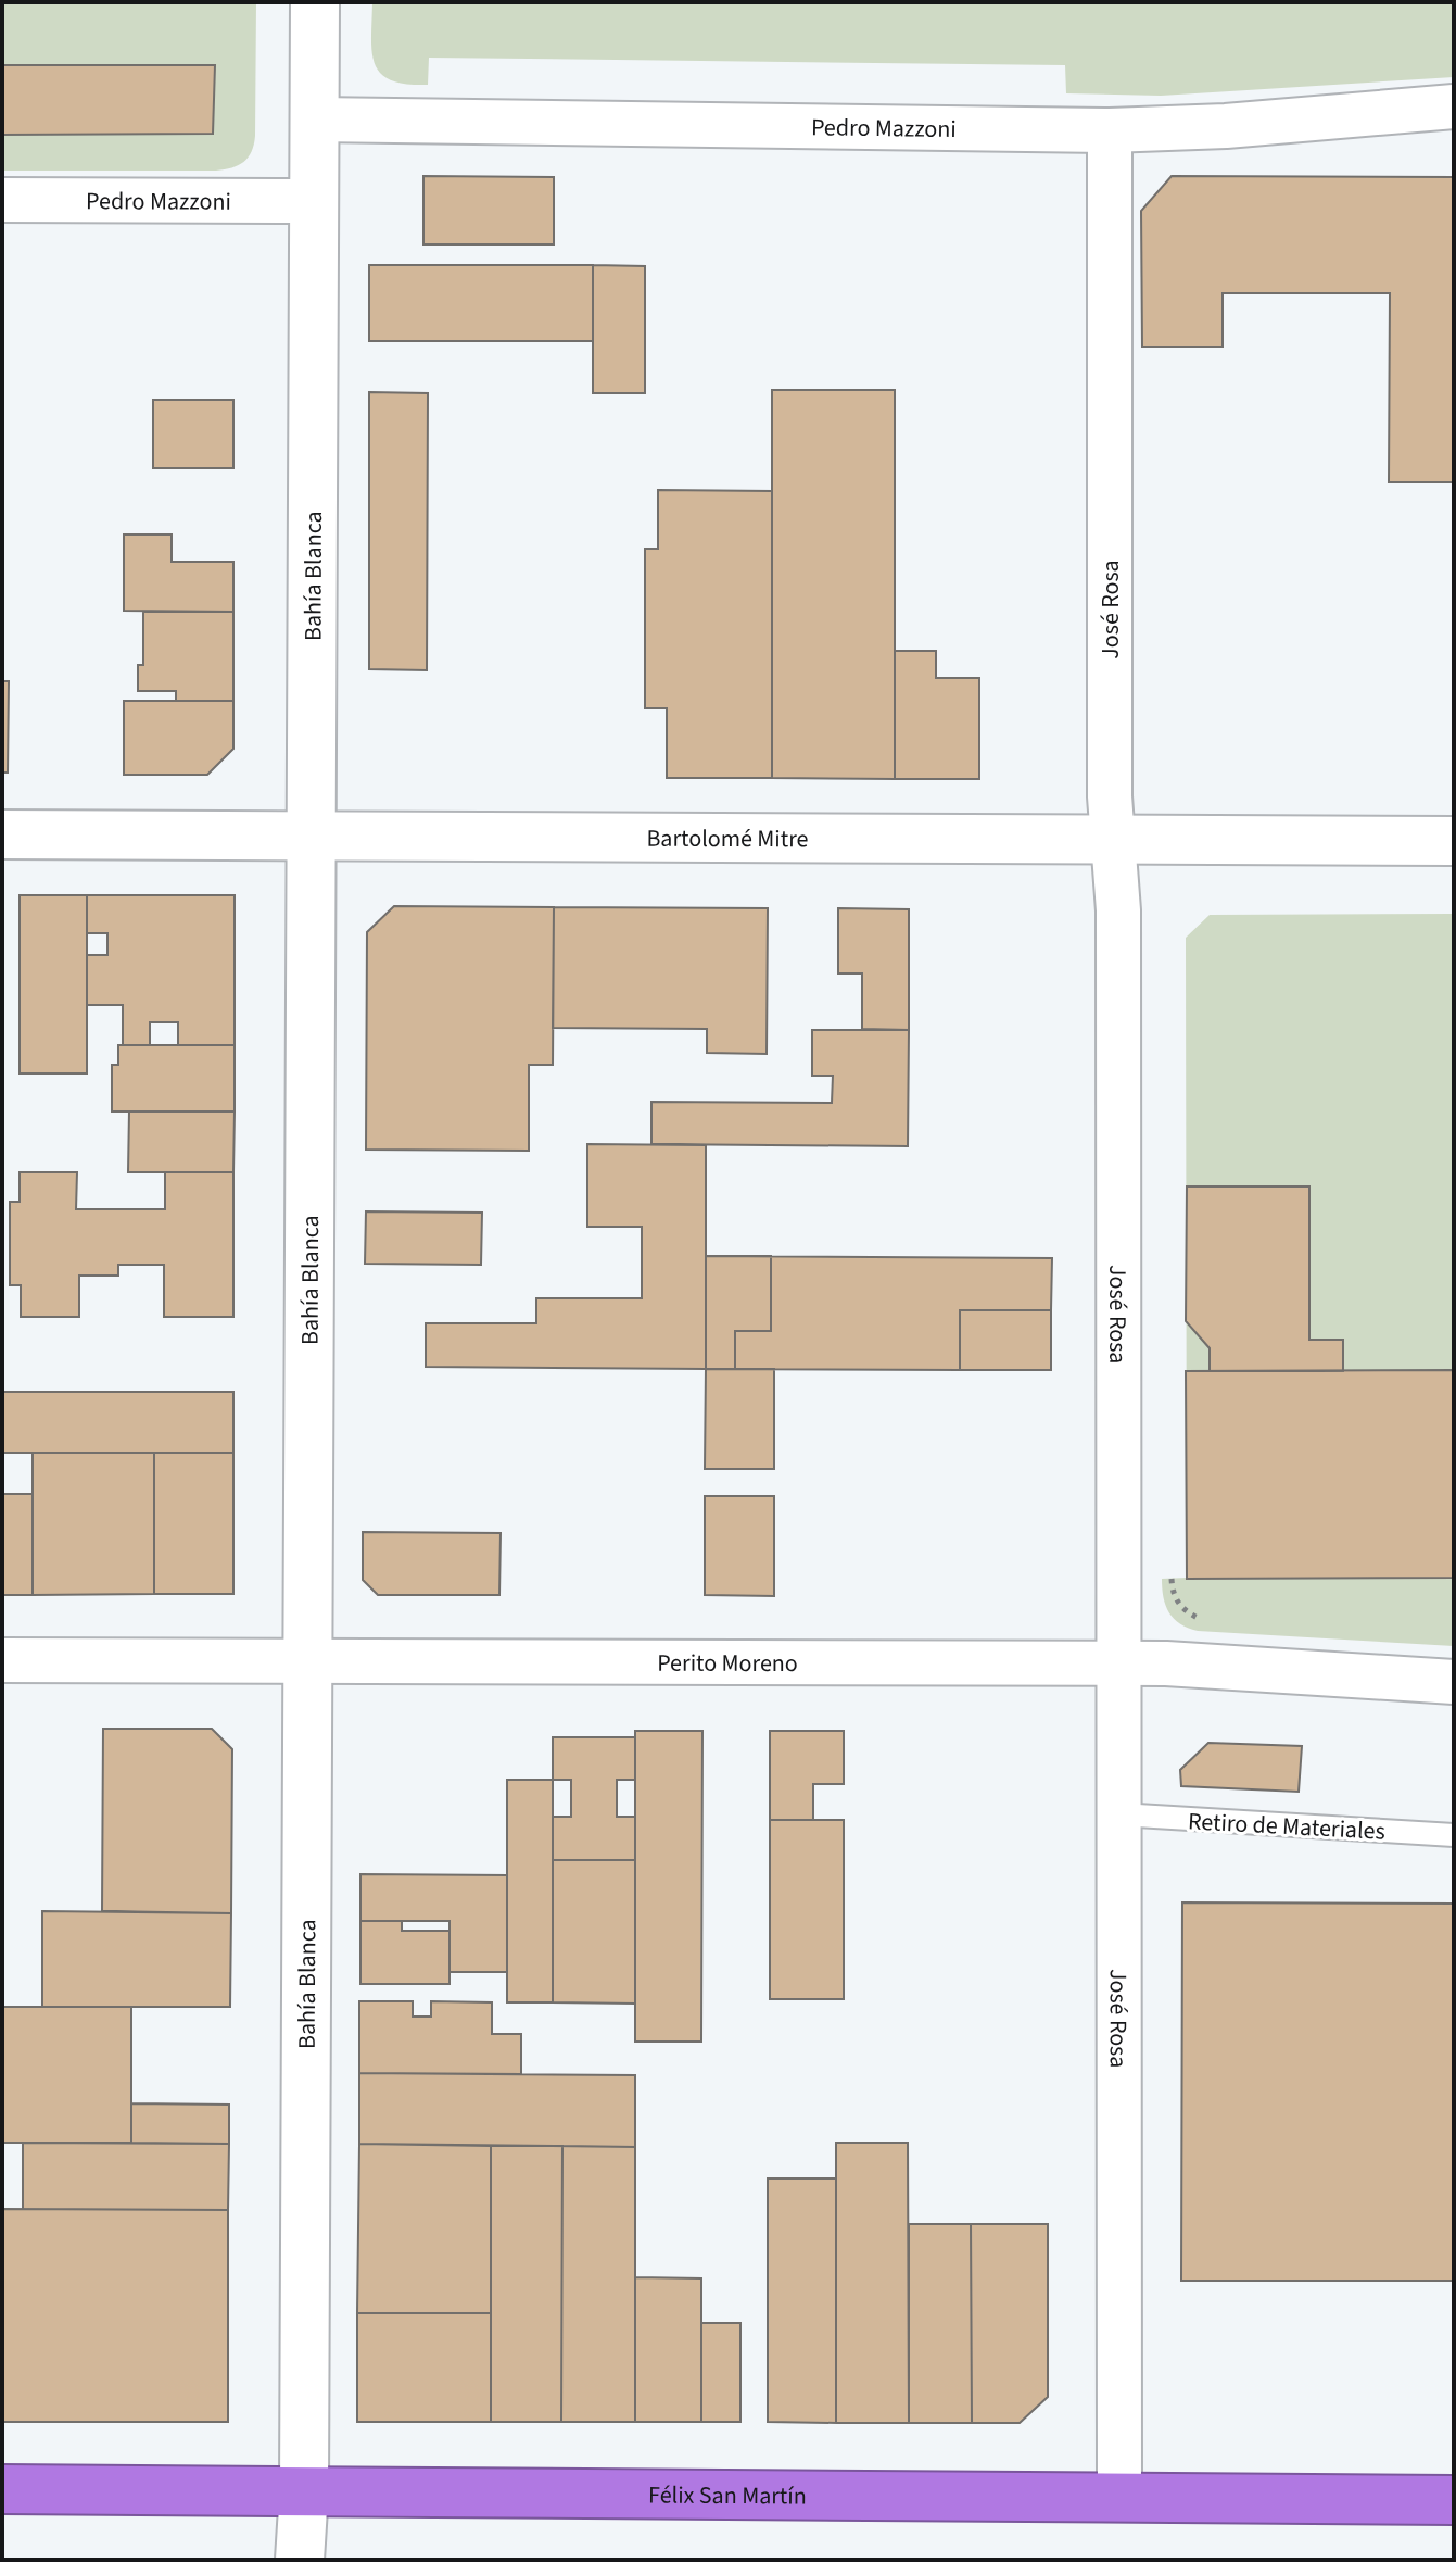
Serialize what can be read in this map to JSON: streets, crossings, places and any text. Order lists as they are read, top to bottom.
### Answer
{
  "streets": {
    "highway": ["Félix San Martín"],
    "street": [
      "Pedro Mazzoni",
      "Bahía Blanca",
      "José Rosa",
      "Bartolomé Mitre",
      "Perito Moreno"
    ],
    "lane": ["Retiro de Materiales"]
  },
  "crossings": [
    ["Pedro Mazzoni", "Bahía Blanca"],
    ["Pedro Mazzoni", "José Rosa"],
    ["Bahía Blanca", "Bartolomé Mitre"],
    ["Bahía Blanca", "Perito Moreno"],
    ["Bahía Blanca", "Félix San Martín"],
    ["José Rosa", "Bartolomé Mitre"],
    ["José Rosa", "Perito Moreno"],
    ["José Rosa", "Retiro de Materiales"],
    ["José Rosa", "Félix San Martín"]
  ]
}
